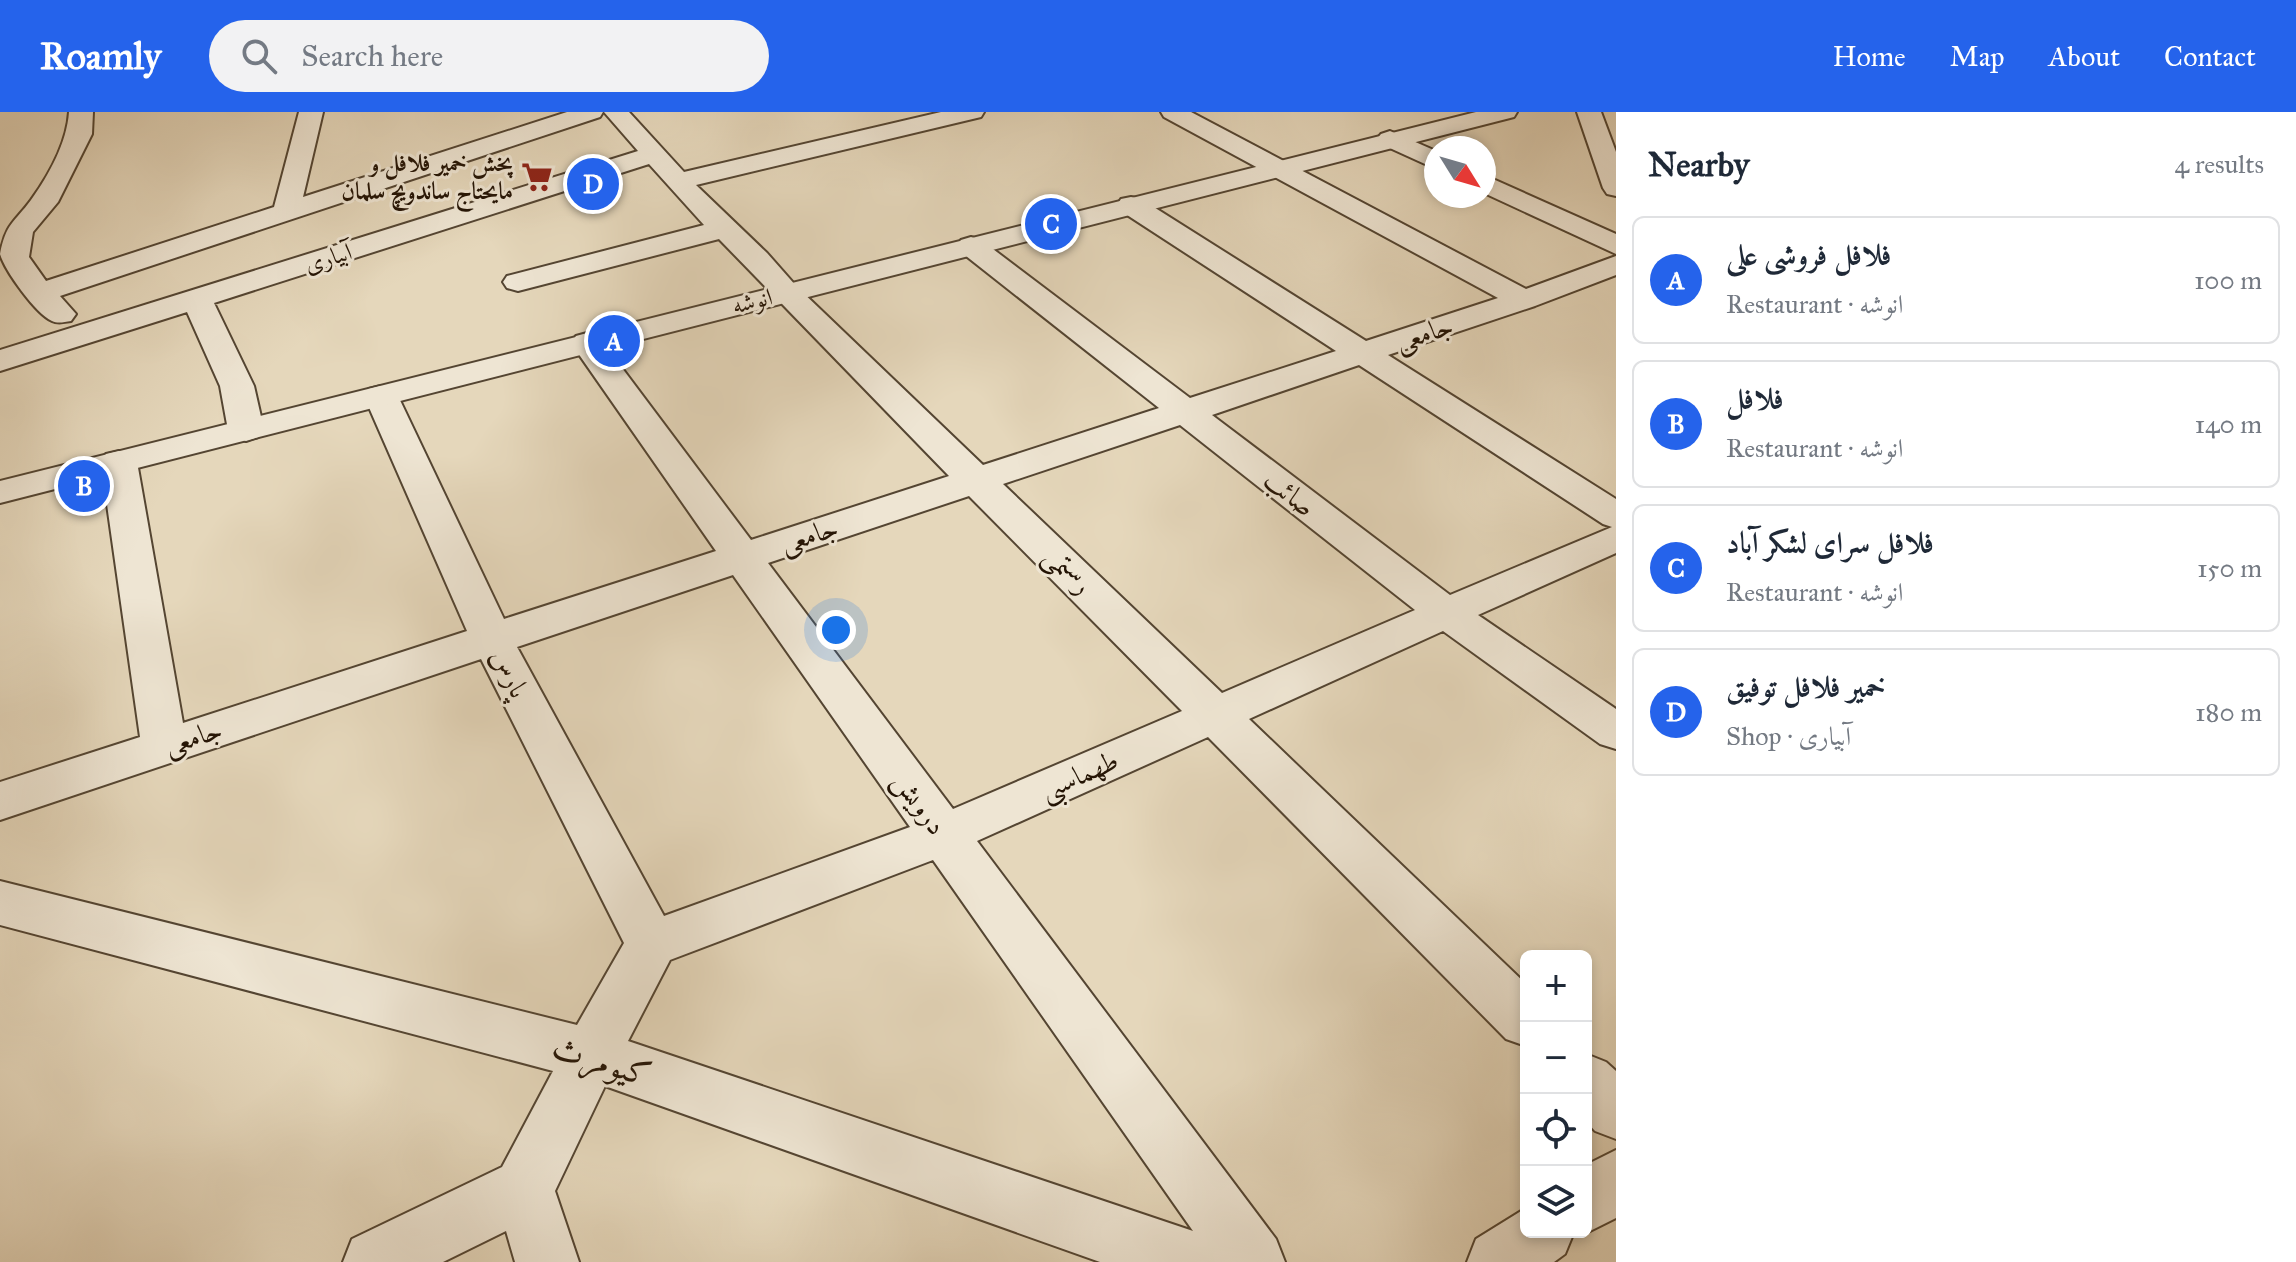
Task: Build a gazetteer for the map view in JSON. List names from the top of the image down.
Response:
{
  "streets": {
    "street": [
      "آبیاری",
      "انوشه",
      "جامعی",
      "صائب",
      "رستمی",
      "پارس",
      "طهماسبی",
      "درویش",
      "کیومرث"
    ]
  },
  "crossings": [
    ["آبیاری", "رستمی"],
    ["انوشه", "صائب"],
    ["انوشه", "رستمی"],
    ["انوشه", "پارس"],
    ["انوشه", "درویش"],
    ["جامعی", "صائب"],
    ["جامعی", "رستمی"],
    ["جامعی", "پارس"],
    ["جامعی", "درویش"],
    ["صائب", "طهماسبی"],
    ["رستمی", "طهماسبی"],
    ["پارس", "طهماسبی"],
    ["طهماسبی", "درویش"]
  ],
  "places": {
    "supermarket": ["پخش خمیر فلافل و مایحتاج ساندویچ سلمان"]
  },
  "north": "bottom right",
  "page": {
    "header": "Roamly",
    "search": "Search here",
    "nav": [
      "Home",
      "Map",
      "About",
      "Contact"
    ],
    "heading": ["Nearby", "4 results"],
    "pins": [
      "D",
      "C",
      "A",
      "B"
    ],
    "list": [
      {
        "mark": "A",
        "name": "فلافل فروشی علی",
        "note": "Restaurant · انوشه",
        "value": "100 m"
      },
      {
        "mark": "B",
        "name": "فلافل",
        "note": "Restaurant · انوشه",
        "value": "140 m"
      },
      {
        "mark": "C",
        "name": "فلافل سرای لشکر آباد",
        "note": "Restaurant · انوشه",
        "value": "150 m"
      },
      {
        "mark": "D",
        "name": "خمیر فلافل توفیق",
        "note": "Shop · آبیاری",
        "value": "180 m"
      }
    ],
    "map_buttons": ["+", "−"]
  }
}
